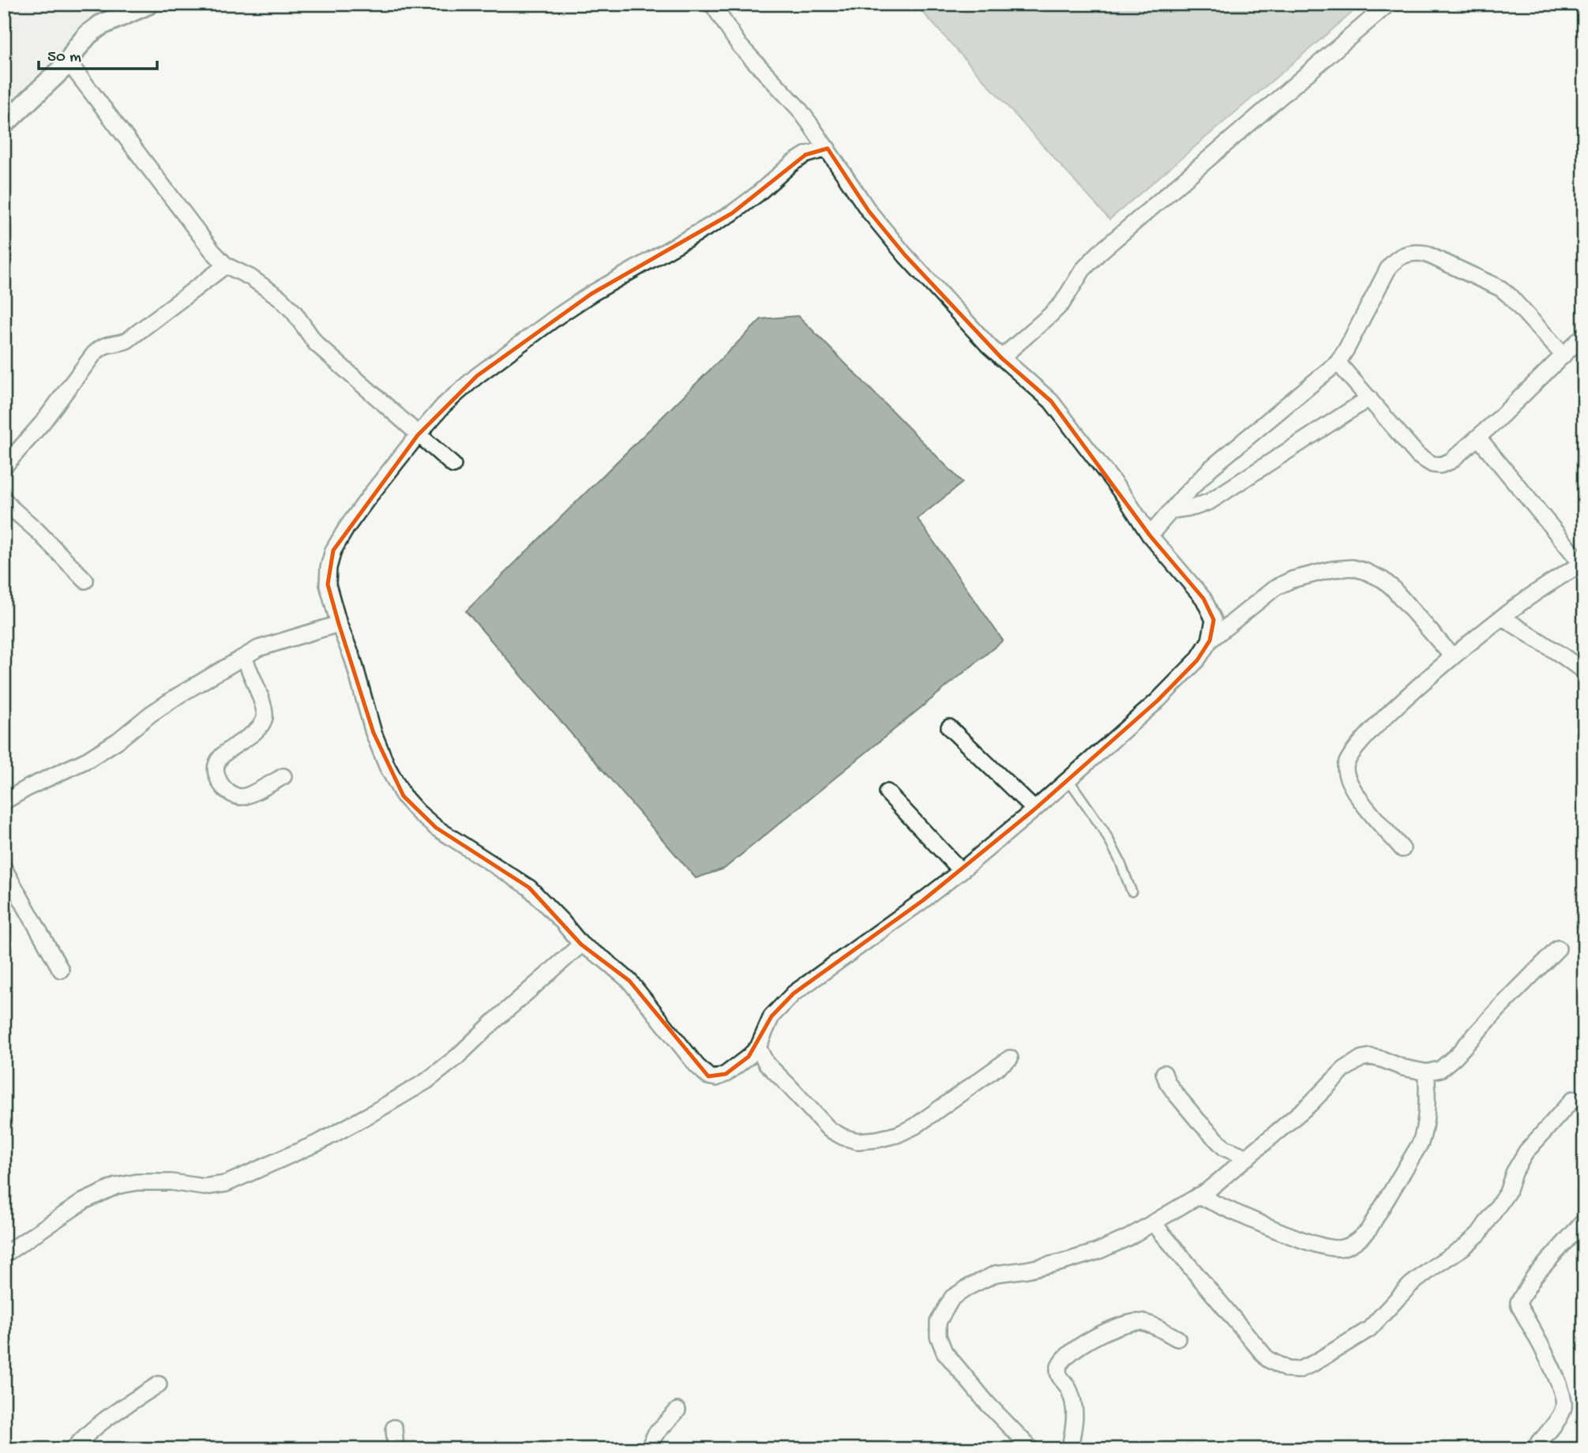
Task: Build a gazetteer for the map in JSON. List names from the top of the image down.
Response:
{
  "scale_bar": "50 m"
}
